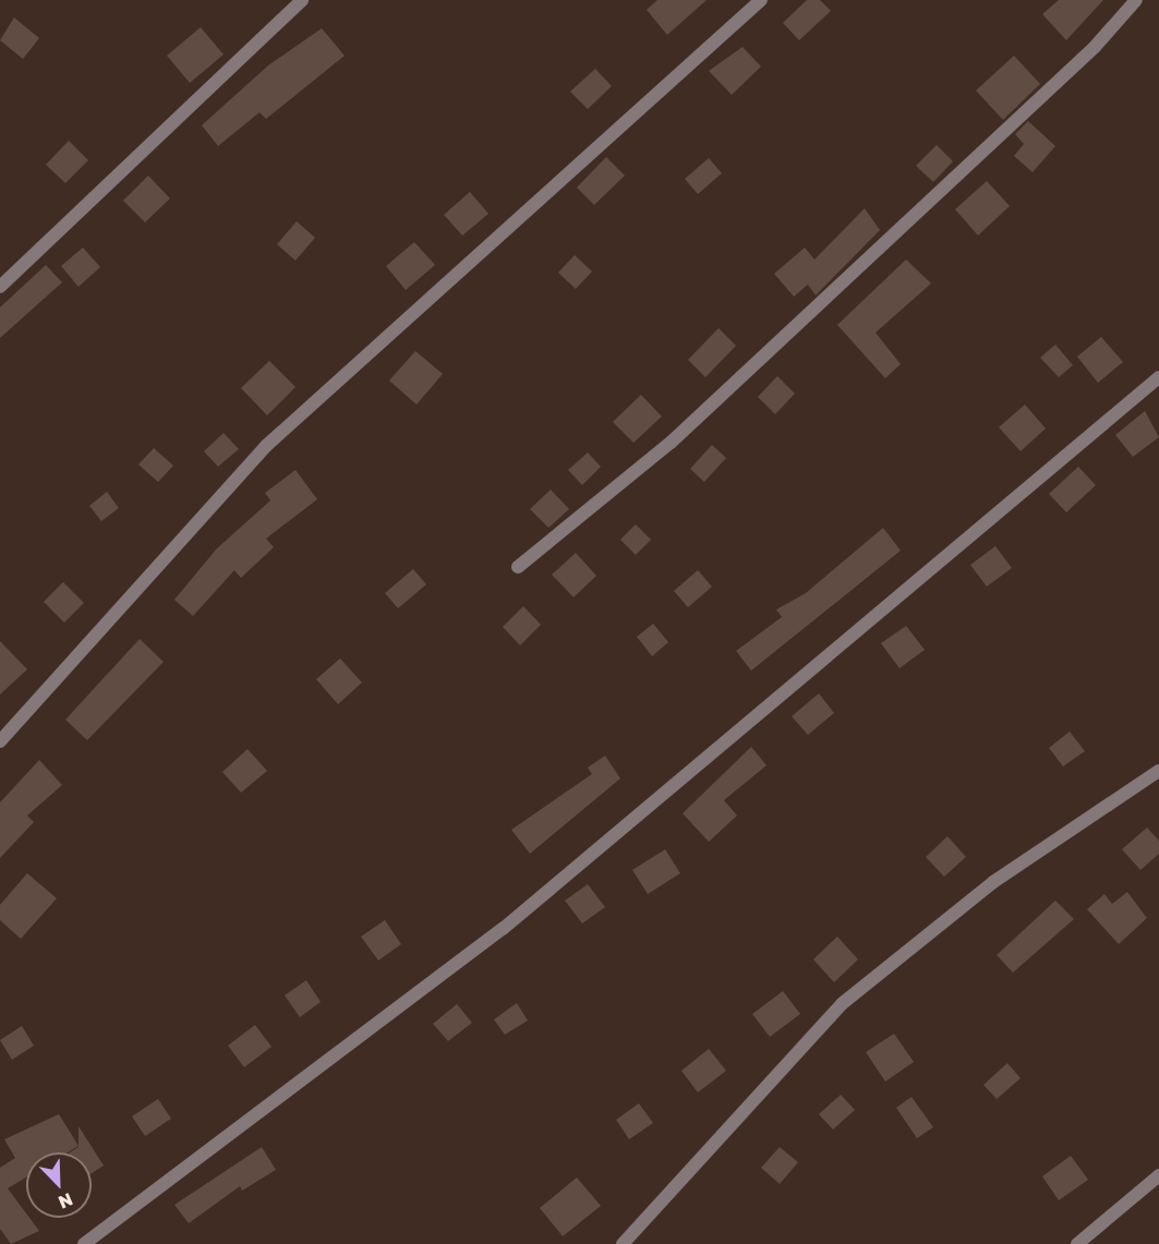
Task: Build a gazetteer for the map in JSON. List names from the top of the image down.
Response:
{
  "north": "bottom right"
}
